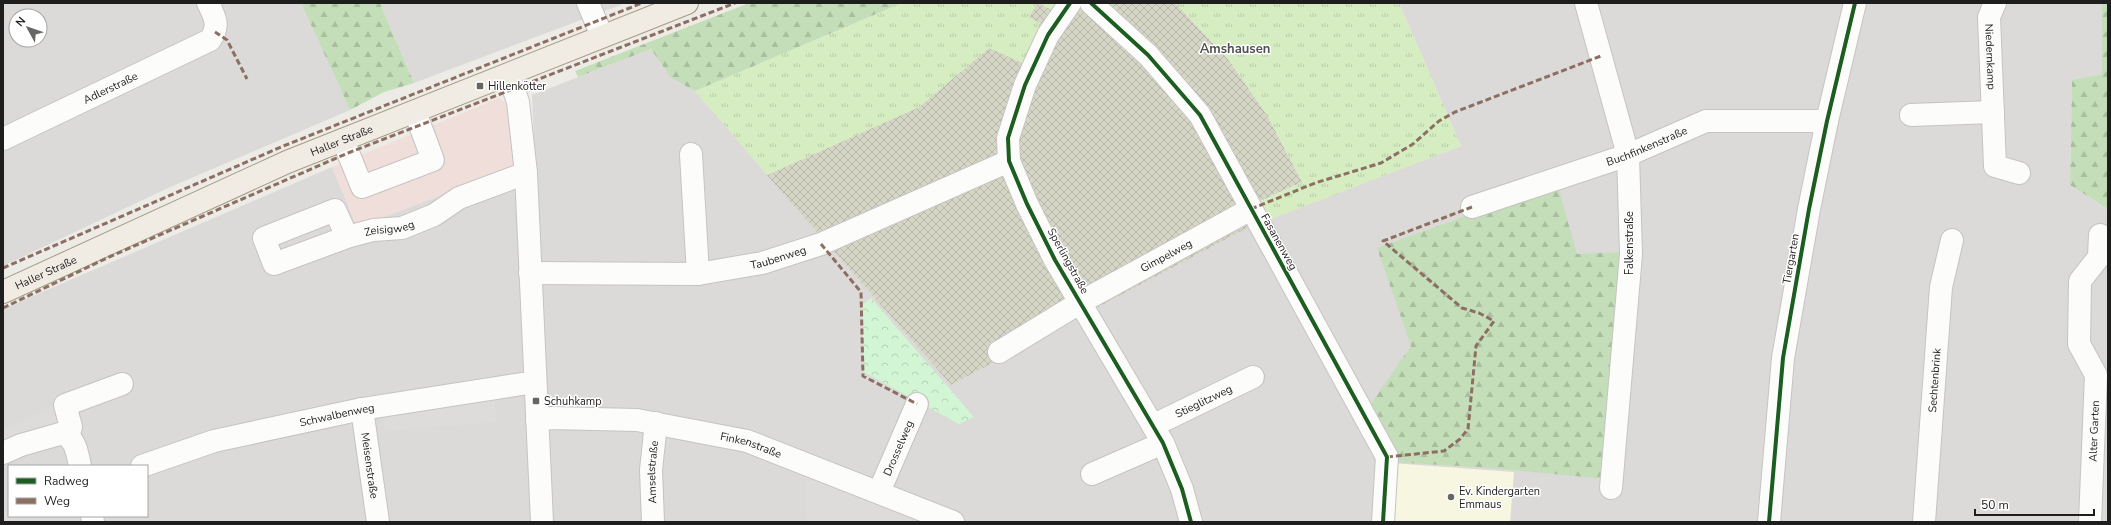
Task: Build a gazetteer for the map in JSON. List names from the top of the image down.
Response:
{
  "streets": {
    "main road": ["Haller Straße"],
    "street": [
      "Niedernkamp",
      "Adlerstraße",
      "Buchfinkenstraße",
      "Zeisigweg",
      "Fasanenweg",
      "Falkenstraße",
      "Gimpelweg",
      "Taubenweg",
      "Tiergarten",
      "Sperlingstraße",
      "Sechtenbrink",
      "Stieglitzweg",
      "Schwalbenweg",
      "Alter Garten",
      "Finkenstraße",
      "Drosselweg",
      "Meisenstraße",
      "Amselstraße"
    ]
  },
  "crossings": [
    ["Buchfinkenstraße", "Falkenstraße"],
    ["Buchfinkenstraße", "Tiergarten"],
    ["Fasanenweg", "Gimpelweg"],
    ["Gimpelweg", "Sperlingstraße"],
    ["Taubenweg", "Sperlingstraße"],
    ["Sperlingstraße", "Stieglitzweg"],
    ["Schwalbenweg", "Meisenstraße"],
    ["Finkenstraße", "Drosselweg"],
    ["Finkenstraße", "Amselstraße"]
  ],
  "districts": ["Amshausen"],
  "places": {
    "transit": ["Hillenkötter", "Schuhkamp"],
    "other": ["Ev. Kindergarten Emmaus"]
  },
  "legend": ["Radweg", "Weg"],
  "scale_bar": "50 m",
  "north": "top left"
}
